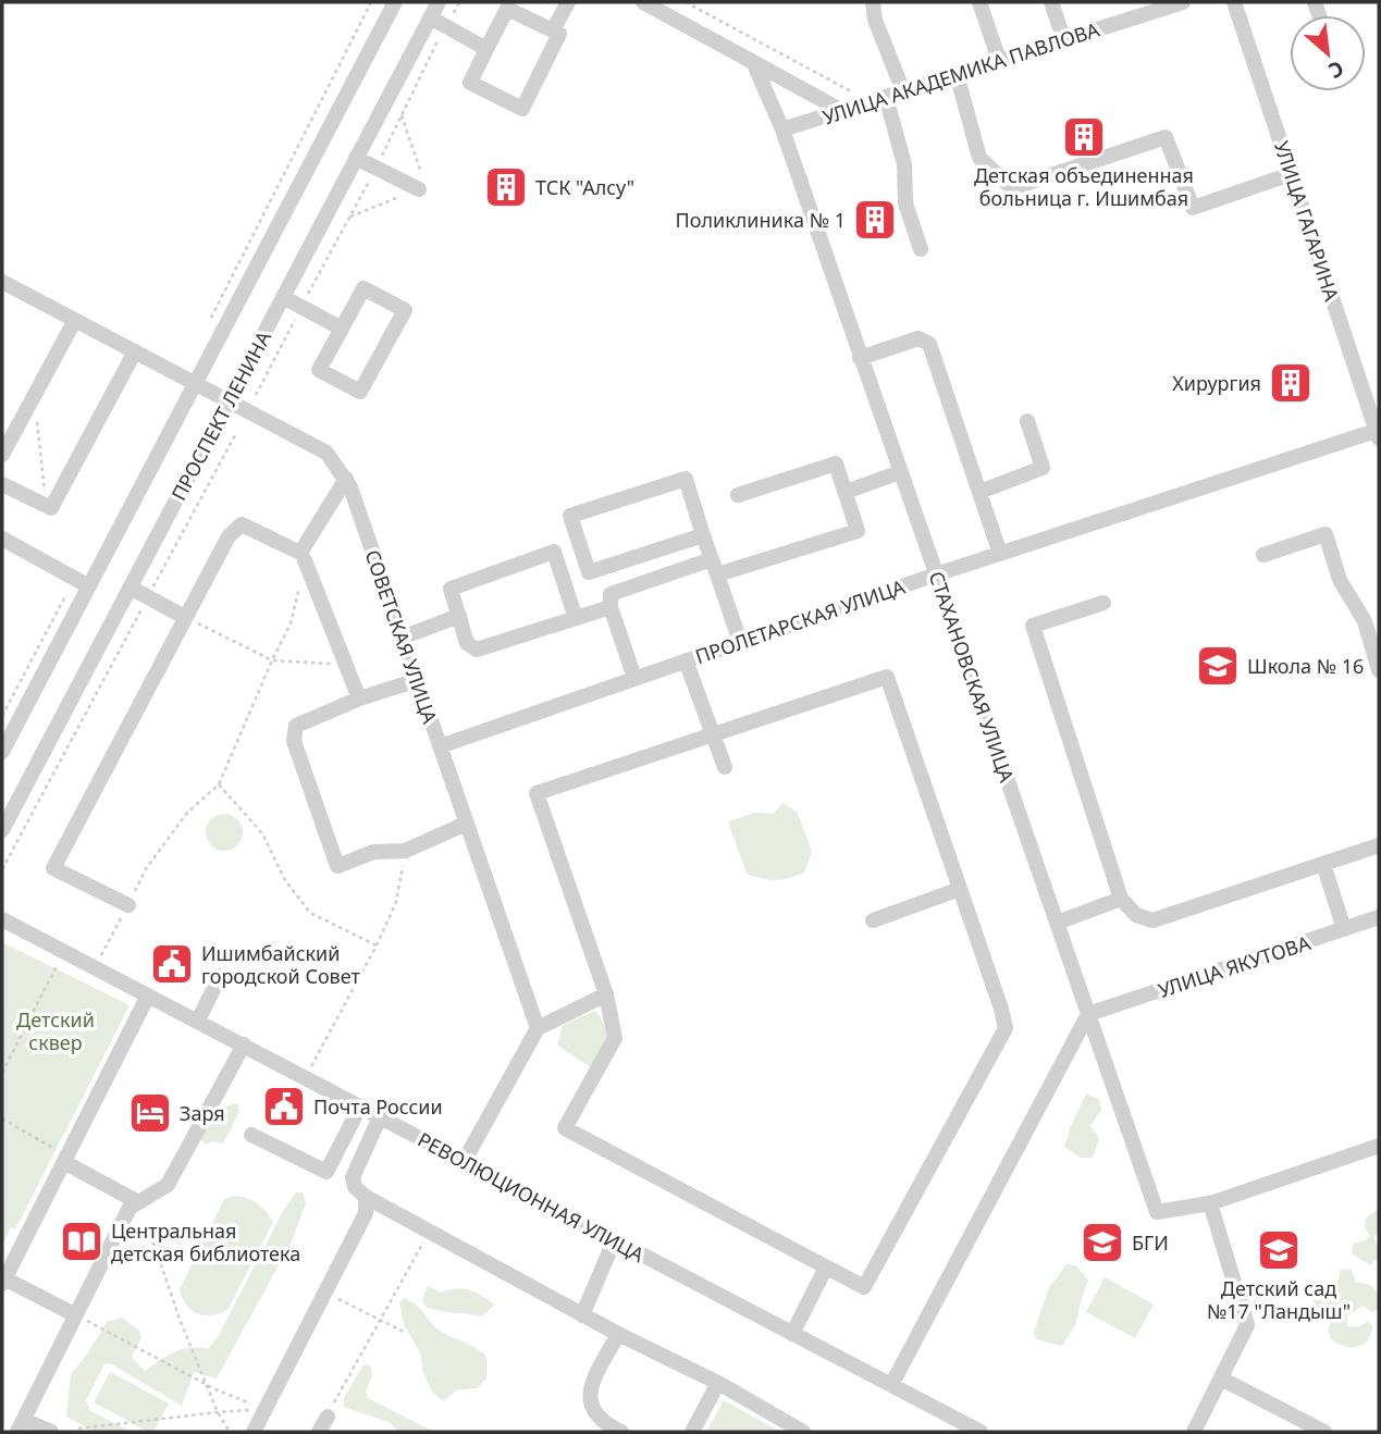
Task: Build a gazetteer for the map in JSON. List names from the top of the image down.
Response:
{
  "streets": {
    "street": [
      "УЛИЦА АКАДЕМИКА ПАВЛОВА",
      "УЛИЦА ГАГАРИНА",
      "ПРОСПЕКТ ЛЕНИНА",
      "ПРОЛЕТАРСКАЯ УЛИЦА",
      "СОВЕТСКАЯ УЛИЦА",
      "СТАХАНОВСКАЯ УЛИЦА",
      "УЛИЦА ЯКУТОВА",
      "РЕВОЛЮЦИОННАЯ УЛИЦА"
    ]
  },
  "crossings": [
    ["УЛИЦА АКАДЕМИКА ПАВЛОВА", "СТАХАНОВСКАЯ УЛИЦА"],
    ["УЛИЦА ГАГАРИНА", "ПРОЛЕТАРСКАЯ УЛИЦА"],
    ["ПРОСПЕКТ ЛЕНИНА", "СОВЕТСКАЯ УЛИЦА"],
    ["ПРОЛЕТАРСКАЯ УЛИЦА", "СОВЕТСКАЯ УЛИЦА"],
    ["ПРОЛЕТАРСКАЯ УЛИЦА", "СТАХАНОВСКАЯ УЛИЦА"],
    ["СТАХАНОВСКАЯ УЛИЦА", "УЛИЦА ЯКУТОВА"]
  ],
  "parks": ["Детский сквер"],
  "places": {
    "building": [
      "Детская объединенная больница г. Ишимбая",
      "ТСК \"Алсу\"",
      "Поликлиника № 1",
      "Хирургия"
    ],
    "school or university": ["Школа № 16", "БГИ", "Детский сад №17 \"Ландыш\""],
    "public building": ["Ишимбайский городской Совет", "Почта России"],
    "hotel": ["Заря"],
    "library": ["Центральная детская библиотека"]
  },
  "north": "bottom right"
}
